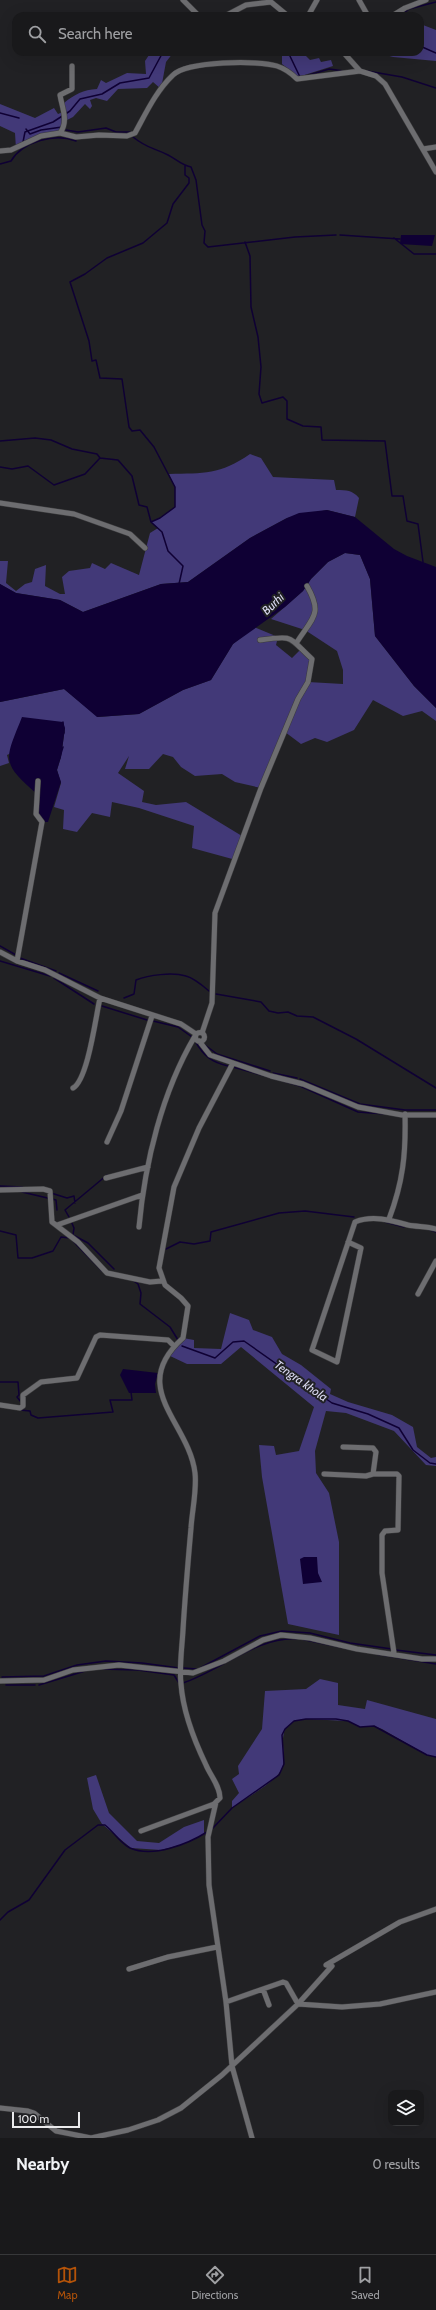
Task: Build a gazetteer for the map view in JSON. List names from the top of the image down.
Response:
{
  "water": ["Burhi", "Tengra khola"],
  "scale_bar": "100 m",
  "page": {
    "search": "Search here",
    "scale": "100 m",
    "heading": ["Nearby", "0 results"],
    "nav": ["Map", "Directions", "Saved"]
  }
}
